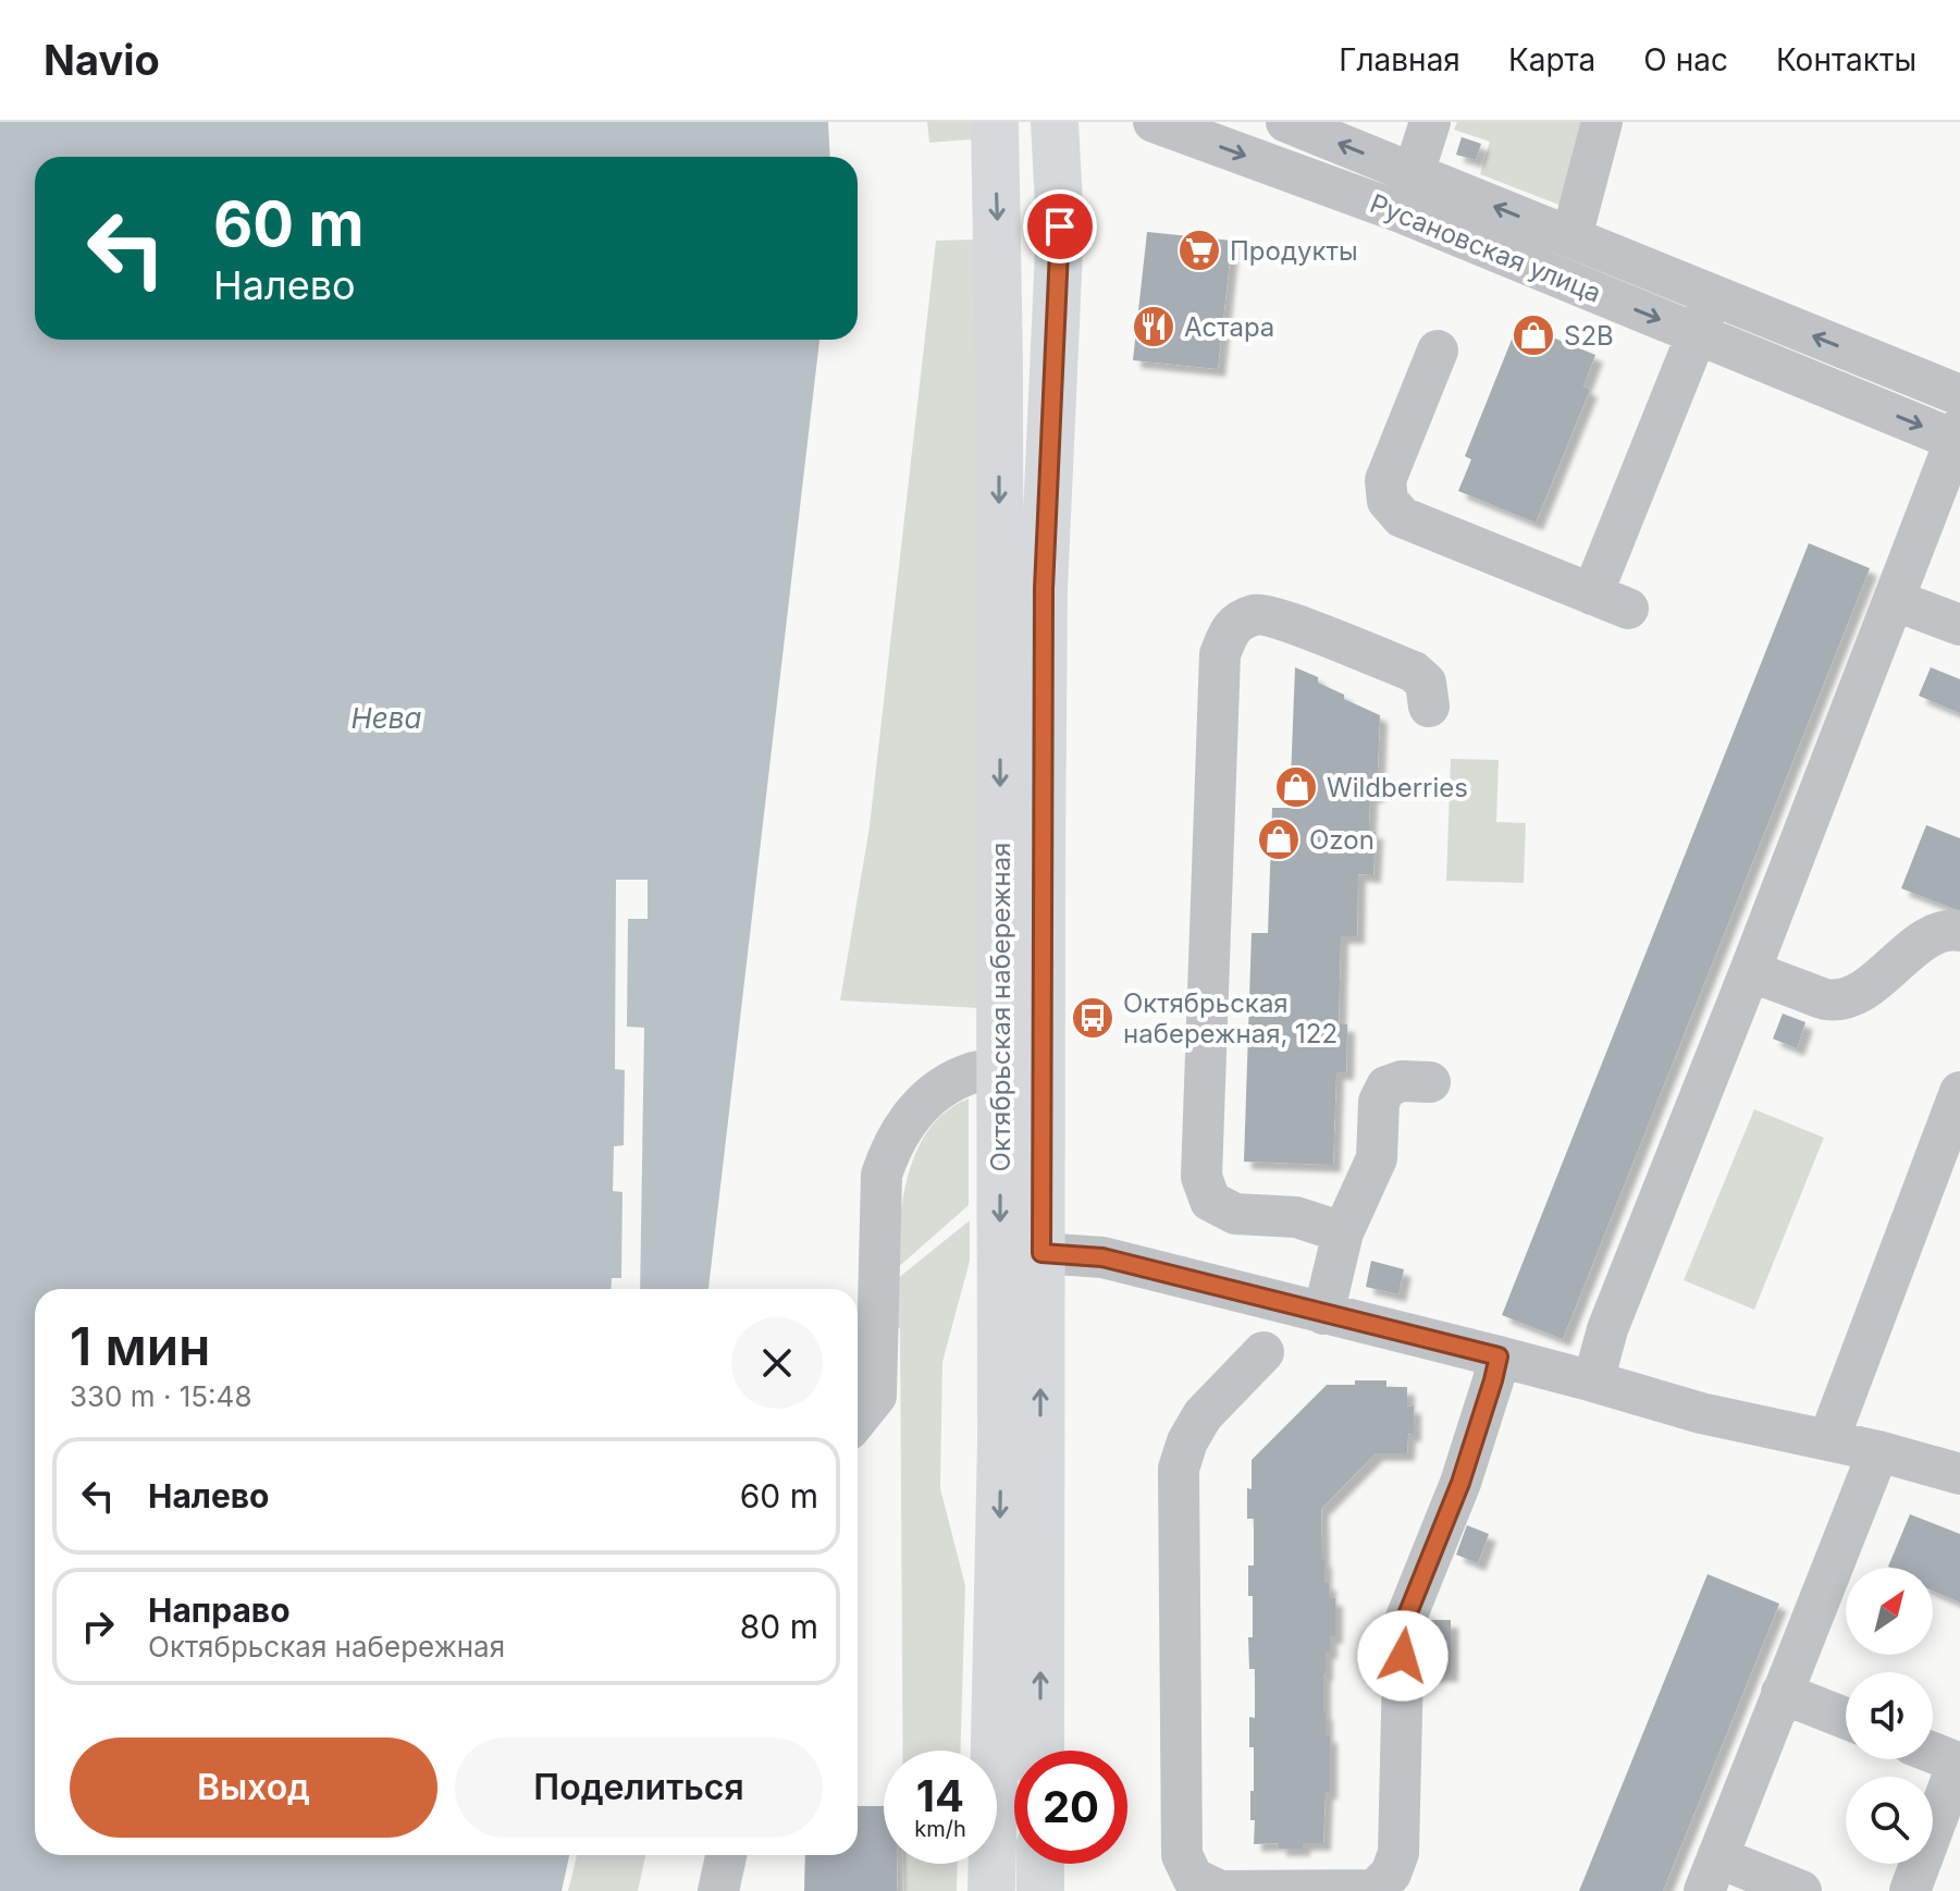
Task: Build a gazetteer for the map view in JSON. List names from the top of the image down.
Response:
{
  "streets": {
    "main road": ["Октябрьская набережная"],
    "street": ["Русановская улица"]
  },
  "water": ["Нева"],
  "places": {
    "supermarket": ["Продукты"],
    "restaurant": ["Астара"],
    "shop": ["S2B", "Wildberries", "Ozon"],
    "bus stop": ["Октябрьская набережная, 122"]
  },
  "north": "top right",
  "page": {
    "header": "Navio",
    "nav": [
      "Главная",
      "Карта",
      "О нас",
      "Контакты"
    ],
    "turn": ["60 m", "Налево"],
    "heading": ["1 мин", "330 m · 15:48"],
    "list": [
      {
        "name": "Налево",
        "value": "60 m"
      },
      {
        "name": "Направо",
        "note": "Октябрьская набережная",
        "value": "80 m"
      }
    ],
    "buttons": ["Выход", "Поделиться"],
    "speed": "14 km/h",
    "limit": "20"
  }
}
